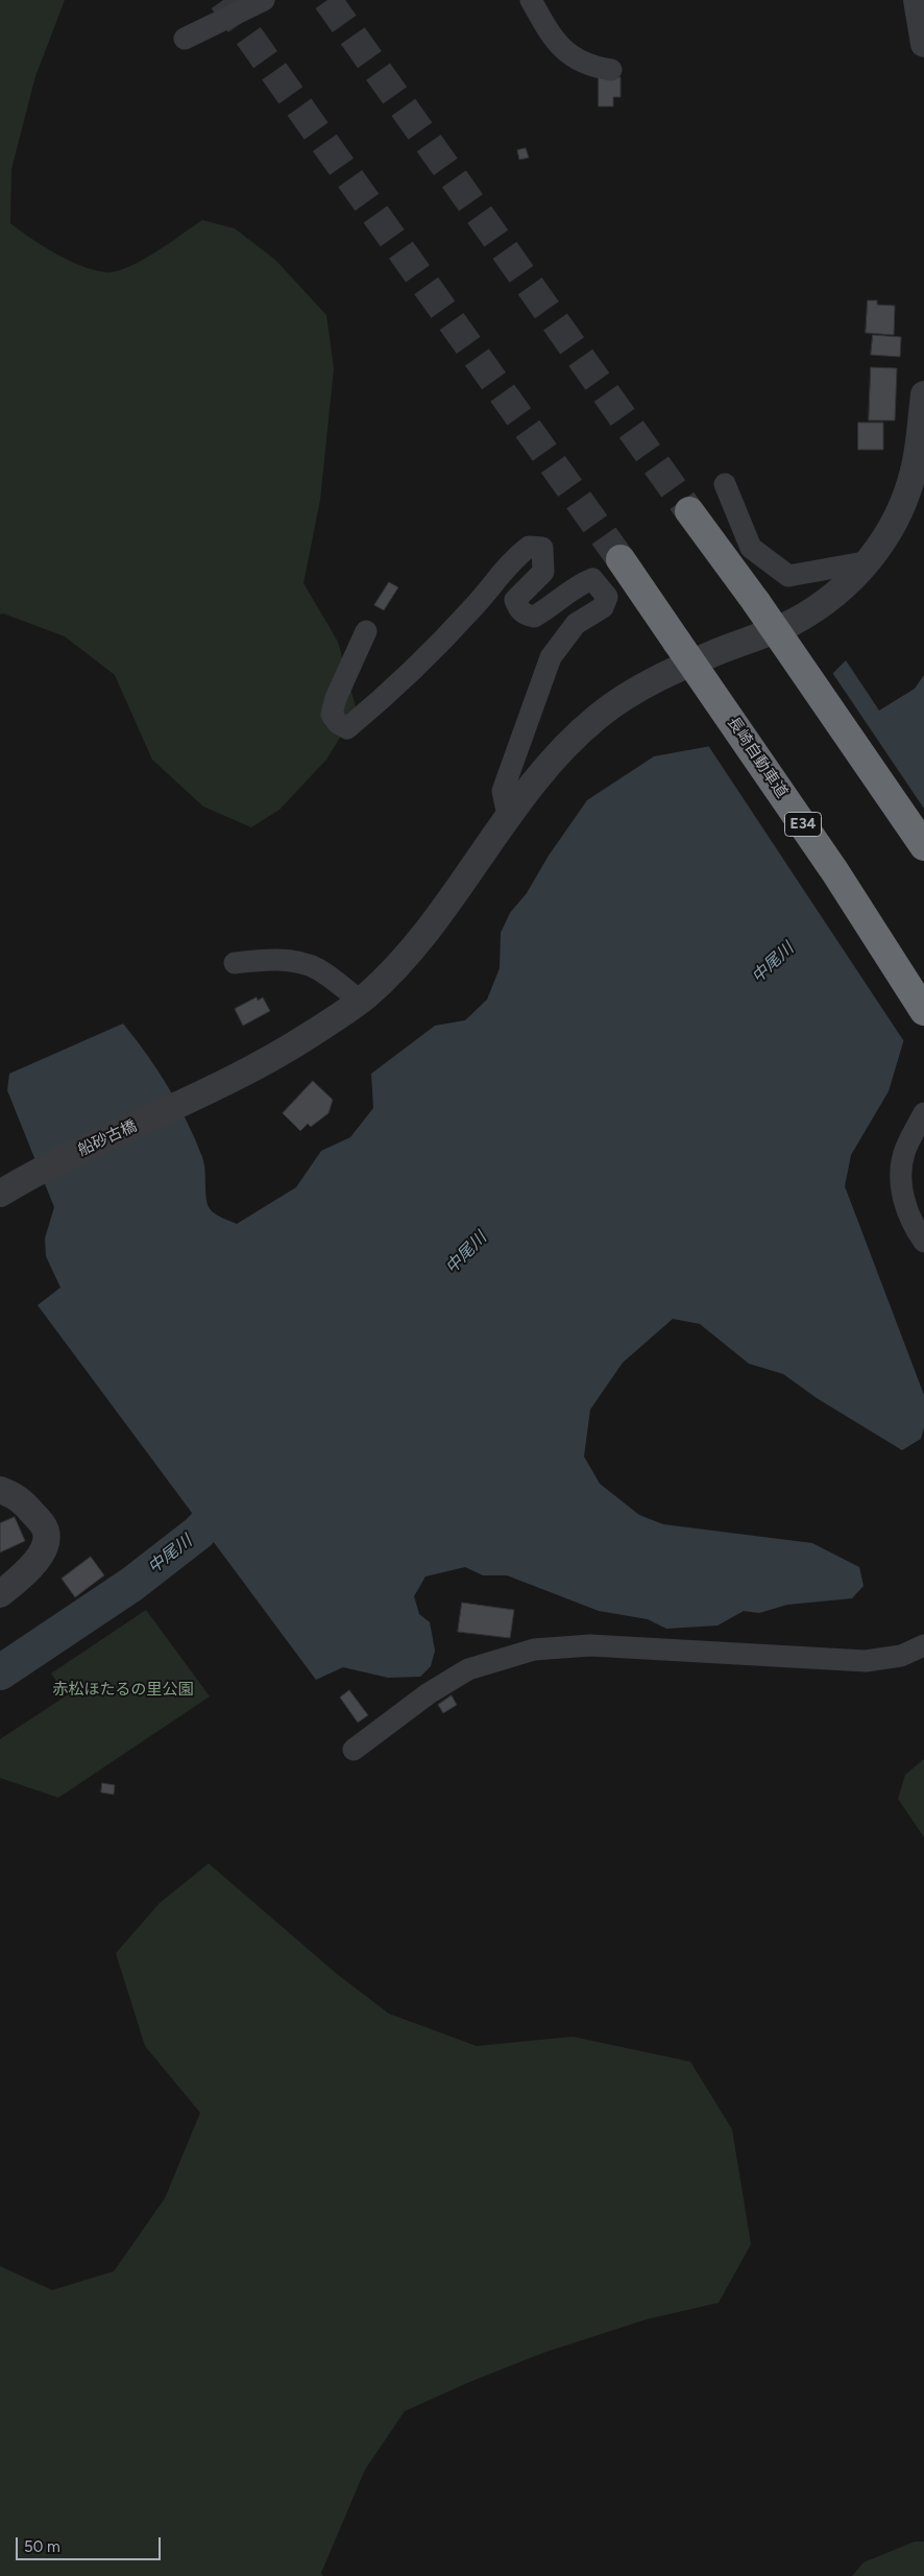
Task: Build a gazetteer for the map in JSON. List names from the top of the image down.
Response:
{
  "streets": {
    "highway": ["長崎自動車道", "E34"],
    "street": ["船砂古橋"]
  },
  "water": ["中尾川"],
  "parks": ["赤松ほたるの里公園"],
  "scale_bar": "50 m"
}
